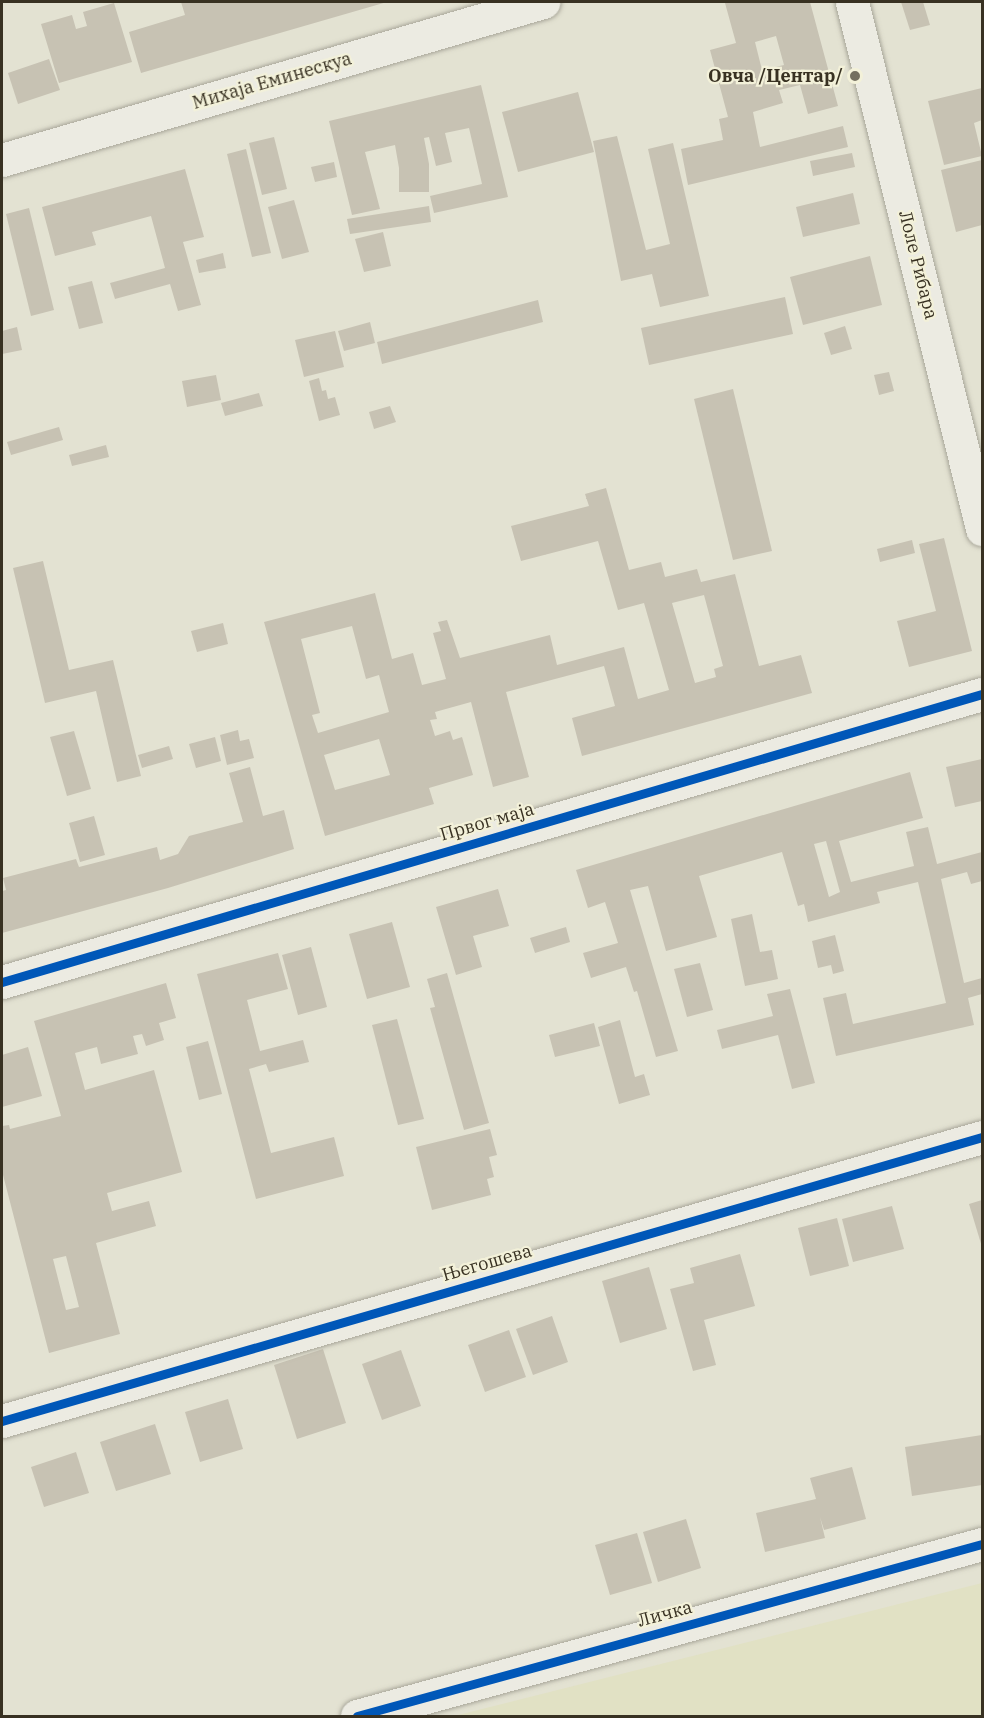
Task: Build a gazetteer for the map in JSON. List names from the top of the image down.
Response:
{
  "streets": {
    "street": [
      "Михаја Еминескуа",
      "Лоле Рибара",
      "Првог маја",
      "Његошева",
      "Личка"
    ]
  },
  "places": ["Овча /Центар/"]
}
